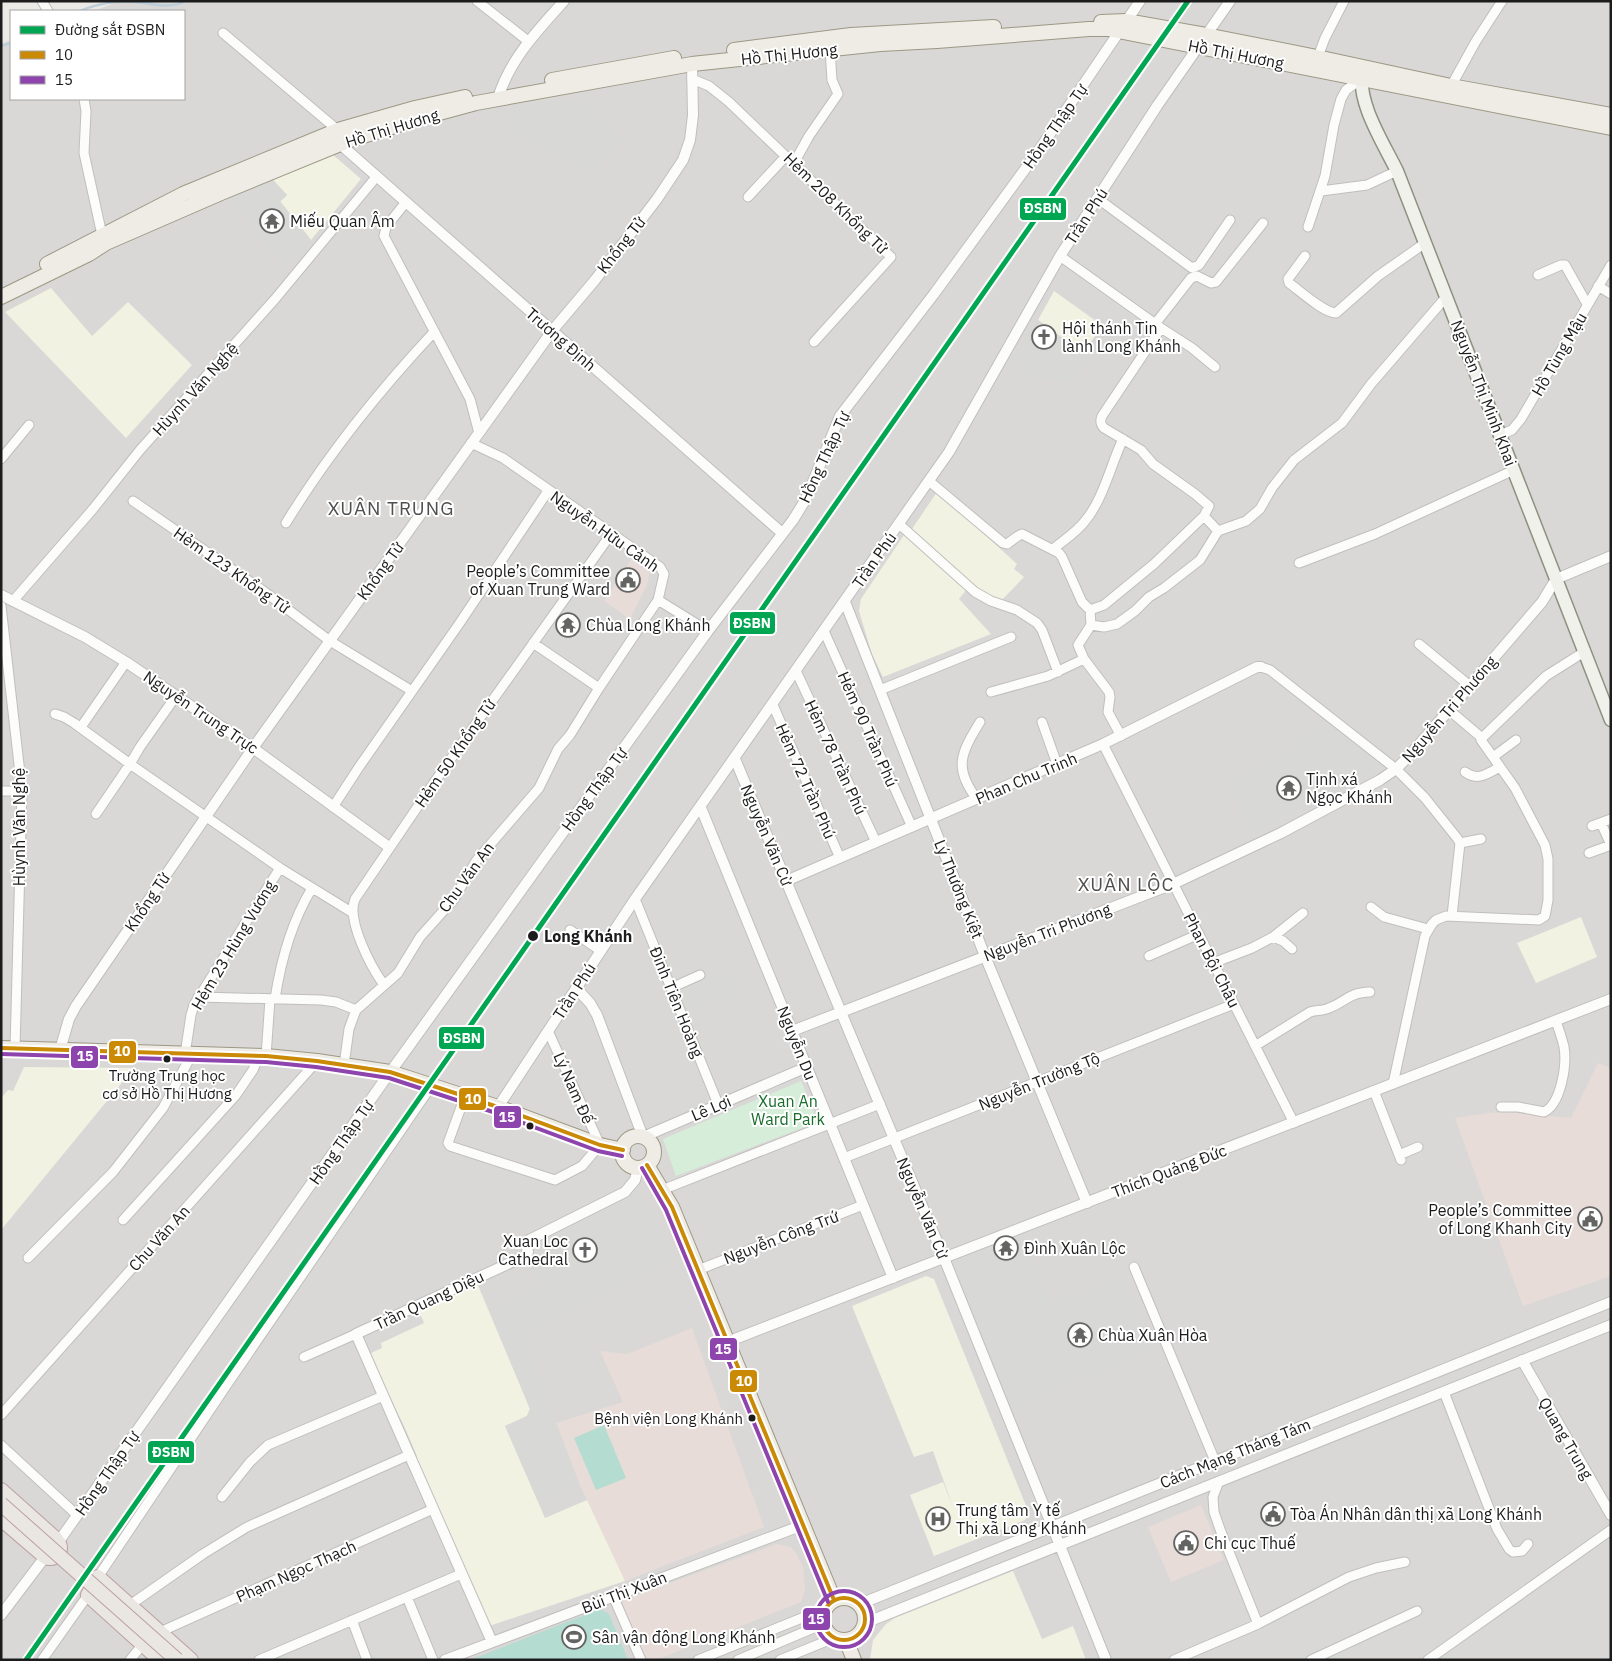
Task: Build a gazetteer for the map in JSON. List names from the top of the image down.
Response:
{
  "streets": {
    "main road": ["Hồ Thị Hương", "Nguyễn Thị Minh Khai"],
    "street": [
      "Hồng Thập Tự",
      "Hẻm 208 Khổng Tử",
      "Trần Phú",
      "Khổng Tử",
      "Trương Định",
      "Hồ Tùng Mậu",
      "Hùynh Văn Nghệ",
      "Nguyễn Hữu Cảnh",
      "Hẻm 123 Khổng Tử",
      "Nguyễn Tri Phương",
      "Nguyễn Trung Trực",
      "Hẻm 90 Trần Phú",
      "Hẻm 50 Khổng Tử",
      "Hẻm 78 Trần Phú",
      "Phan Chu Trinh",
      "Hẻm 72 Trần Phú",
      "Nguyễn Văn Cừ",
      "Chu Văn An",
      "Lý Thường Kiệt",
      "Hẻm 23 Hùng Vương",
      "Phan Bội Châu",
      "Đinh Tiên Hoàng",
      "Nguyễn Du",
      "Nguyễn Trường Tộ",
      "Lý Nam Đế",
      "Lê Lợi",
      "Thích Quảng Đức",
      "Nguyễn Công Trứ",
      "Trần Quang Diệu",
      "Quang Trung",
      "Cách Mạng Tháng Tám",
      "Phạm Ngọc Thạch",
      "Bùi Thị Xuân"
    ]
  },
  "crossings": [
    ["Hồ Thị Hương", "Hồng Thập Tự"],
    ["Hồ Thị Hương", "Trần Phú"],
    ["Hồ Thị Hương", "Khổng Tử"],
    ["Hồ Thị Hương", "Trương Định"],
    ["Hồ Thị Hương", "Nguyễn Thị Minh Khai"],
    ["Hồng Thập Tự", "Trương Định"],
    ["Hẻm 208 Khổng Tử", "Khổng Tử"],
    ["Trần Phú", "Hẻm 90 Trần Phú"],
    ["Trần Phú", "Hẻm 78 Trần Phú"],
    ["Trần Phú", "Hẻm 72 Trần Phú"],
    ["Trần Phú", "Nguyễn Văn Cừ"],
    ["Trần Phú", "Lý Thường Kiệt"],
    ["Trần Phú", "Đinh Tiên Hoàng"],
    ["Trần Phú", "Nguyễn Du"],
    ["Trần Phú", "Lý Nam Đế"],
    ["Khổng Tử", "Trương Định"],
    ["Khổng Tử", "Nguyễn Hữu Cảnh"],
    ["Khổng Tử", "Hẻm 123 Khổng Tử"],
    ["Khổng Tử", "Nguyễn Trung Trực"],
    ["Trương Định", "Hùynh Văn Nghệ"],
    ["Hồ Tùng Mậu", "Nguyễn Thị Minh Khai"],
    ["Hùynh Văn Nghệ", "Nguyễn Trung Trực"],
    ["Nguyễn Thị Minh Khai", "Nguyễn Tri Phương"],
    ["Nguyễn Hữu Cảnh", "Hẻm 50 Khổng Tử"],
    ["Nguyễn Hữu Cảnh", "Chu Văn An"],
    ["Nguyễn Tri Phương", "Nguyễn Văn Cừ"],
    ["Nguyễn Tri Phương", "Lý Thường Kiệt"],
    ["Nguyễn Tri Phương", "Phan Bội Châu"],
    ["Nguyễn Tri Phương", "Nguyễn Du"],
    ["Nguyễn Trung Trực", "Hẻm 50 Khổng Tử"],
    ["Hẻm 90 Trần Phú", "Phan Chu Trinh"],
    ["Hẻm 78 Trần Phú", "Phan Chu Trinh"],
    ["Phan Chu Trinh", "Hẻm 72 Trần Phú"],
    ["Phan Chu Trinh", "Nguyễn Văn Cừ"],
    ["Phan Chu Trinh", "Lý Thường Kiệt"],
    ["Phan Chu Trinh", "Phan Bội Châu"],
    ["Nguyễn Văn Cừ", "Nguyễn Trường Tộ"],
    ["Nguyễn Văn Cừ", "Thích Quảng Đức"],
    ["Nguyễn Văn Cừ", "Cách Mạng Tháng Tám"],
    ["Lý Thường Kiệt", "Nguyễn Trường Tộ"],
    ["Lý Thường Kiệt", "Thích Quảng Đức"],
    ["Phan Bội Châu", "Nguyễn Trường Tộ"],
    ["Phan Bội Châu", "Thích Quảng Đức"],
    ["Đinh Tiên Hoàng", "Lê Lợi"],
    ["Nguyễn Du", "Nguyễn Trường Tộ"],
    ["Nguyễn Du", "Lê Lợi"],
    ["Nguyễn Du", "Thích Quảng Đức"],
    ["Nguyễn Du", "Nguyễn Công Trứ"],
    ["Lê Lợi", "Trần Quang Diệu"],
    ["Trần Quang Diệu", "Phạm Ngọc Thạch"],
    ["Trần Quang Diệu", "Bùi Thị Xuân"],
    ["Quang Trung", "Cách Mạng Tháng Tám"]
  ],
  "districts": ["XUÂN TRUNG", "XUÂN LỘC"],
  "parks": ["Xuan An Ward Park"],
  "places": {
    "temple": [
      "Miếu Quan Âm",
      "Chùa Long Khánh",
      "Tịnh xá Ngọc Khánh",
      "Đình Xuân Lộc",
      "Chùa Xuân Hòa"
    ],
    "church": ["Hội thánh Tin lành Long Khánh", "Xuan Loc Cathedral"],
    "public building": [
      "People’s Committee of Xuan Trung Ward",
      "People’s Committee of Long Khanh City",
      "Tòa Án Nhân dân thị xã Long Khánh",
      "Chi cục Thuế"
    ],
    "other": ["Long Khánh", "Trường Trung học cơ sở Hồ Thị Hương", "Bệnh viện Long Khánh"],
    "hospital": ["Trung tâm Y tế Thị xã Long Khánh"],
    "sports": ["Sân vận động Long Khánh"]
  },
  "lines": ["rail line ĐSBN", "transit line 10", "transit line 15"],
  "legend": ["Đường sắt ĐSBN", "10", "15"]
}
